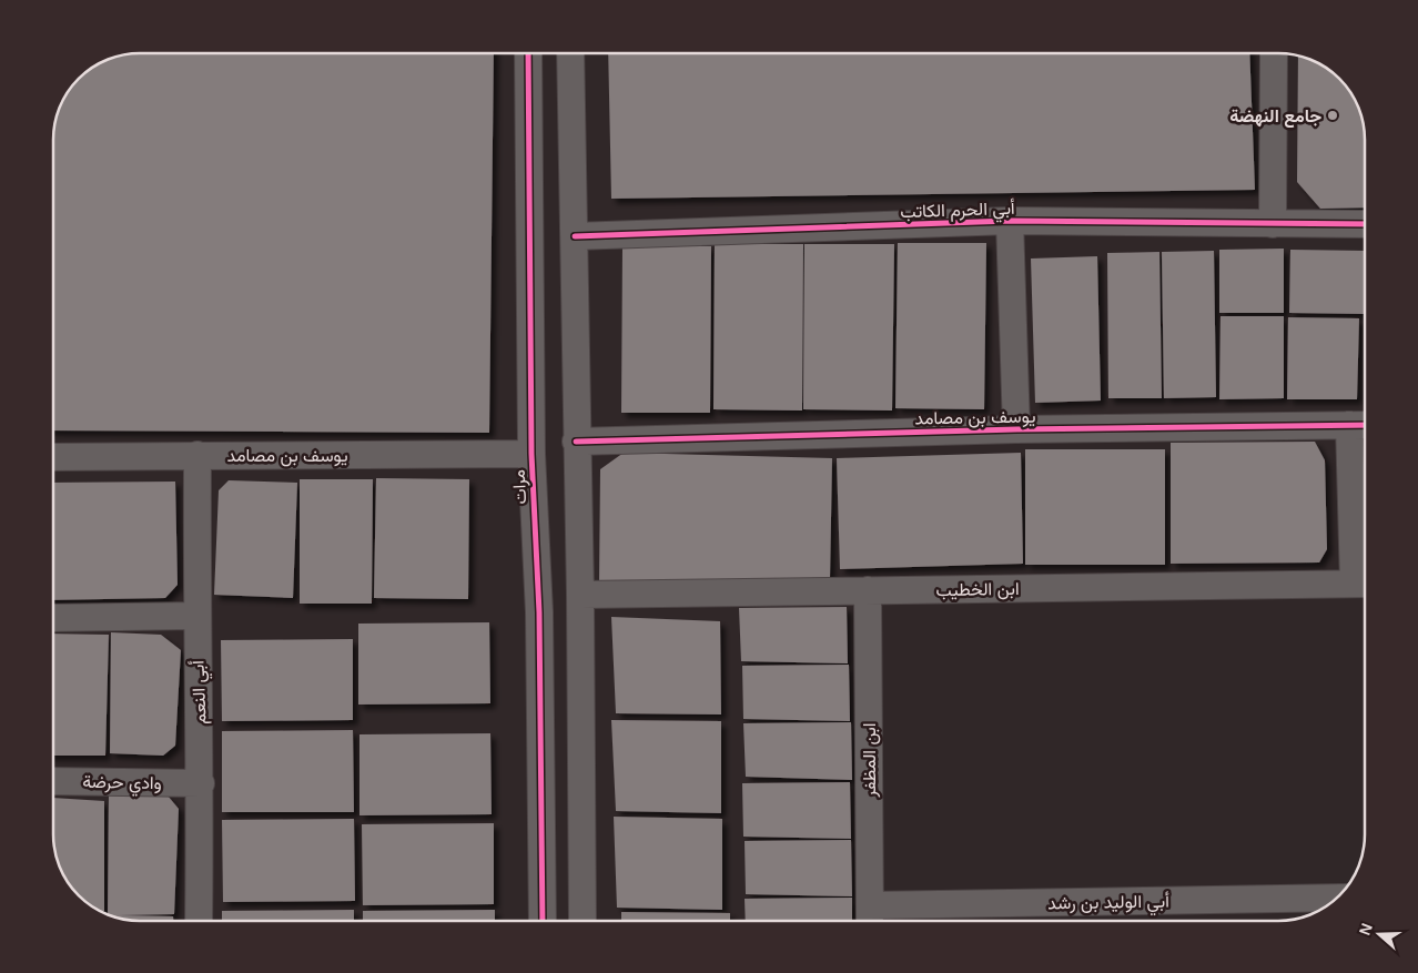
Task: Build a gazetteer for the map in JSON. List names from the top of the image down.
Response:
{
  "streets": {
    "street": [
      "أبي الحرم الكاتب",
      "يوسف بن مصامد",
      "مرات",
      "ابن الخطيب",
      "أبي النعم",
      "ابن المظفر",
      "وادي حرضة",
      "أبي الوليد بن رشد"
    ]
  },
  "crossings": [
    ["يوسف بن مصامد", "مرات"],
    ["يوسف بن مصامد", "أبي النعم"],
    ["ابن الخطيب", "ابن المظفر"],
    ["أبي النعم", "وادي حرضة"],
    ["ابن المظفر", "أبي الوليد بن رشد"]
  ],
  "places": ["جامع النهضة"],
  "north": "left"
}
